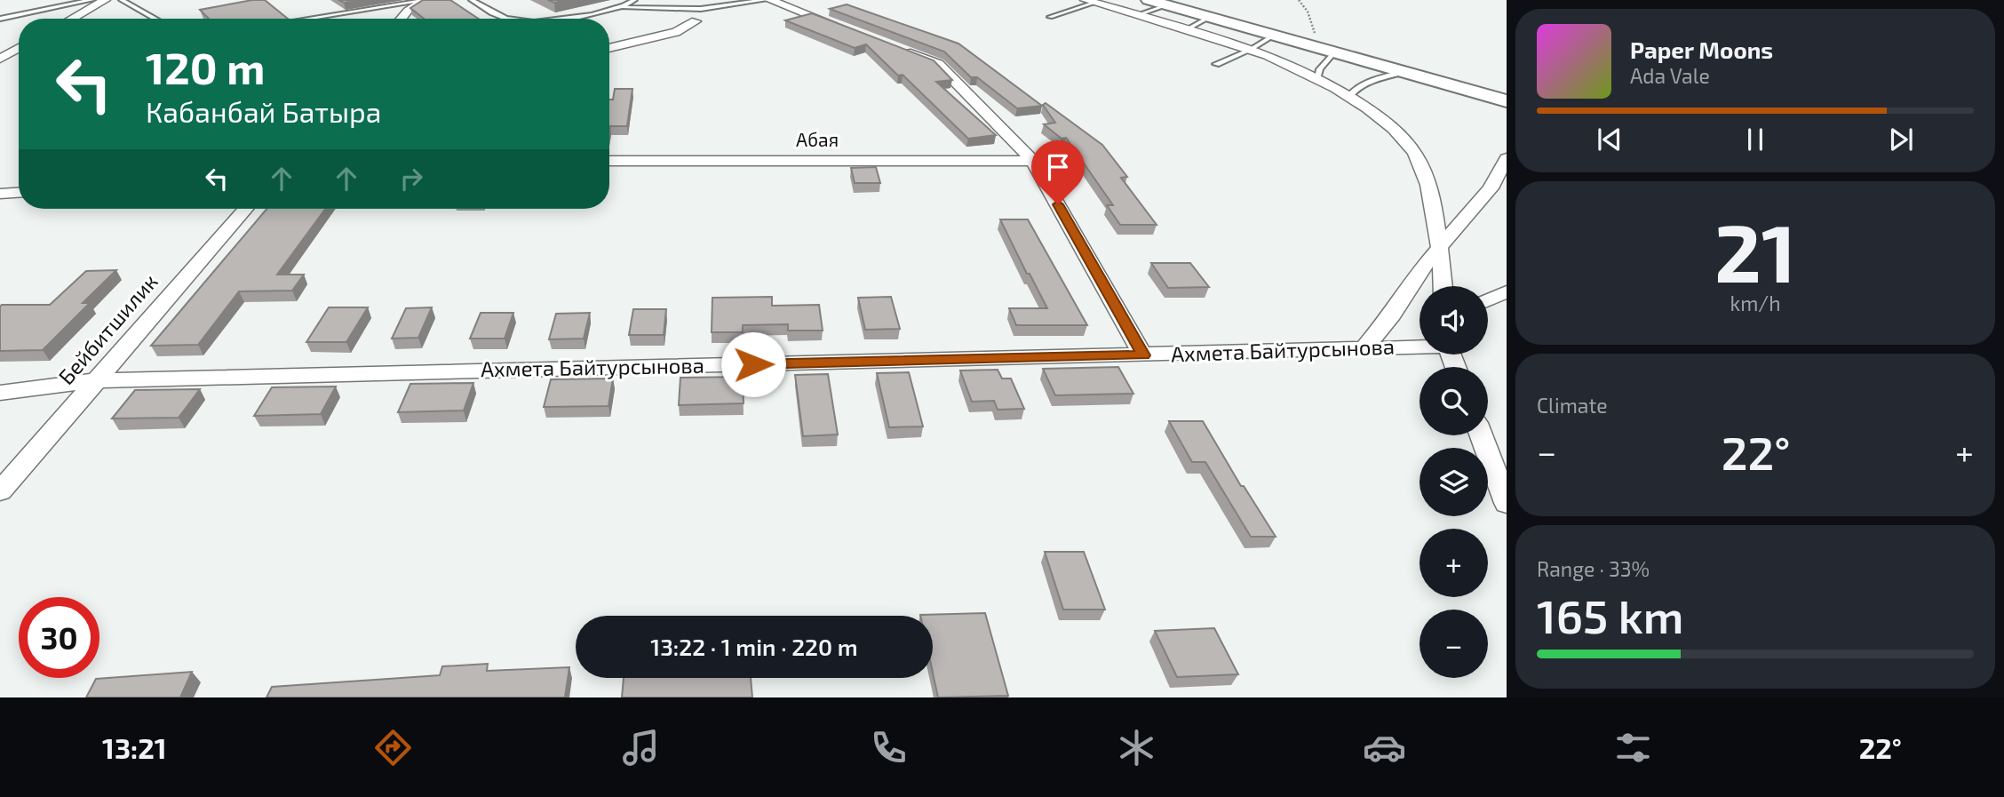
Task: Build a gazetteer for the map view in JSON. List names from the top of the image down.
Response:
{
  "streets": {
    "street": ["Абая", "Бейбитшилик", "Ахмета Байтурсынова"]
  },
  "crossings": [
    ["Бейбитшилик", "Ахмета Байтурсынова"]
  ],
  "page": {
    "turn": ["120 m", "Кабанбай Батыра"],
    "song": ["Paper Moons", "Ada Vale"],
    "tile": [
      ["21", "km/h"],
      "Climate",
      ["Range · 33%", "165 km"]
    ],
    "map_buttons": ["+", "−"],
    "heat": ["−", "22°", "+"],
    "limit": "30",
    "trip": "13:22 · 1 min · 220 m",
    "tabs": ["13:21", "22°"]
  }
}
